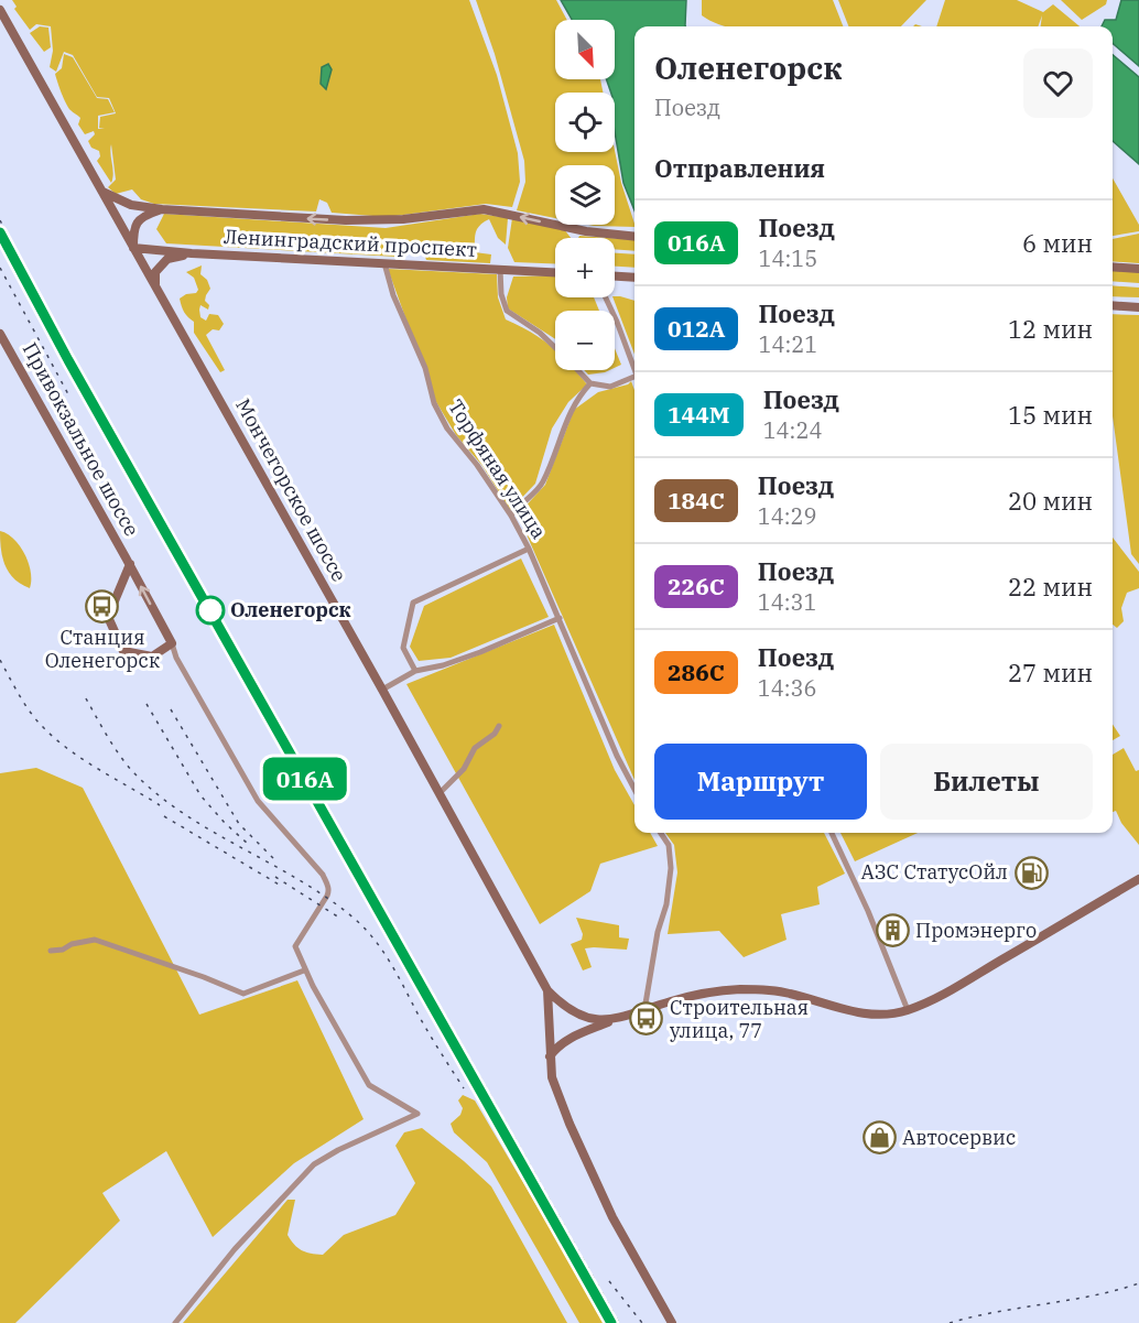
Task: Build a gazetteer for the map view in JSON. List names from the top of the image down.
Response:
{
  "streets": {
    "street": [
      "Ленинградский проспект",
      "Привокзальное шоссе",
      "Торфяная улица",
      "Мончегорское шоссе"
    ]
  },
  "crossings": [
    ["Ленинградский проспект", "Торфяная улица"],
    ["Ленинградский проспект", "Мончегорское шоссе"]
  ],
  "places": {
    "bus stop": ["Станция Оленегорск", "Строительная улица, 77"],
    "other": ["Оленегорск"],
    "fuel station": ["АЗС СтатусОйл"],
    "building": ["Промэнерго"],
    "shop": ["Автосервис"]
  },
  "north": "bottom right",
  "page": {
    "on_map": "016А",
    "map_buttons": ["+", "−"],
    "heading": [
      ["Оленегорск", "Поезд"],
      "Отправления"
    ],
    "list": [
      {
        "mark": "016А",
        "name": "Поезд",
        "note": "14:15",
        "value": "6 мин"
      },
      {
        "mark": "012А",
        "name": "Поезд",
        "note": "14:21",
        "value": "12 мин"
      },
      {
        "mark": "144М",
        "name": "Поезд",
        "note": "14:24",
        "value": "15 мин"
      },
      {
        "mark": "184С",
        "name": "Поезд",
        "note": "14:29",
        "value": "20 мин"
      },
      {
        "mark": "226С",
        "name": "Поезд",
        "note": "14:31",
        "value": "22 мин"
      },
      {
        "mark": "286С",
        "name": "Поезд",
        "note": "14:36",
        "value": "27 мин"
      }
    ],
    "buttons": ["Маршрут", "Билеты"]
  }
}
